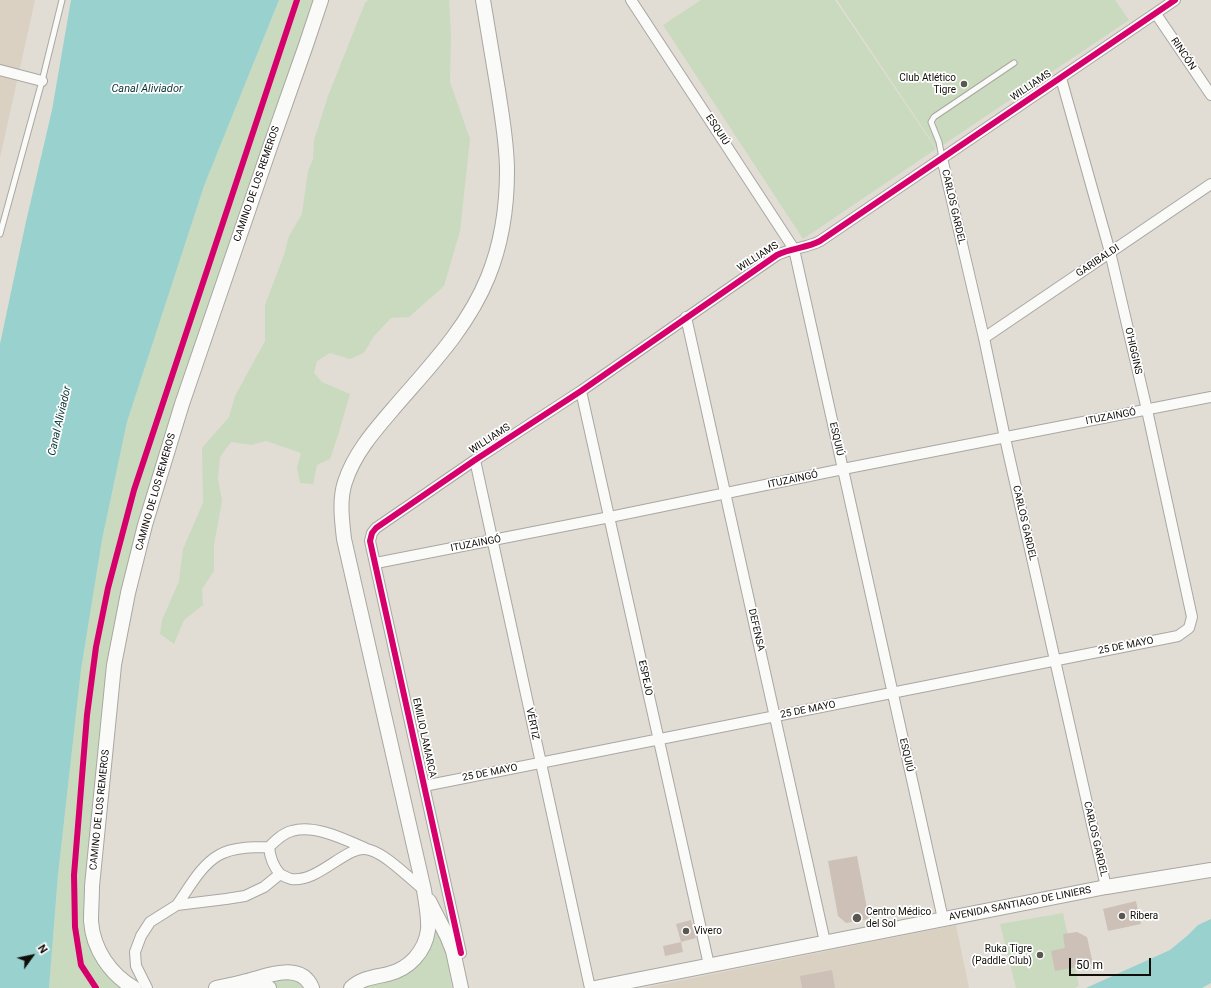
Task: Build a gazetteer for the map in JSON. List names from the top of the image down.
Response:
{
  "streets": {
    "main road": ["CAMINO DE LOS REMEROS", "AVENIDA SANTIAGO DE LINIERS"],
    "street": [
      "RINCÓN",
      "WILLIAMS",
      "ESQUIÚ",
      "CARLOS GARDEL",
      "GARIBALDI",
      "O'HIGGINS",
      "ITUZAINGÓ",
      "DEFENSA",
      "25 DE MAYO",
      "ESPEJO",
      "VÉRTIZ",
      "EMILIO LAMARCA"
    ]
  },
  "crossings": [
    ["RINCÓN", "WILLIAMS"],
    ["WILLIAMS", "ESQUIÚ"],
    ["WILLIAMS", "CARLOS GARDEL"],
    ["WILLIAMS", "O'HIGGINS"],
    ["WILLIAMS", "DEFENSA"],
    ["WILLIAMS", "ESPEJO"],
    ["WILLIAMS", "VÉRTIZ"],
    ["WILLIAMS", "EMILIO LAMARCA"],
    ["ESQUIÚ", "ITUZAINGÓ"],
    ["ESQUIÚ", "25 DE MAYO"],
    ["ESQUIÚ", "AVENIDA SANTIAGO DE LINIERS"],
    ["CARLOS GARDEL", "GARIBALDI"],
    ["CARLOS GARDEL", "ITUZAINGÓ"],
    ["CARLOS GARDEL", "25 DE MAYO"],
    ["CARLOS GARDEL", "AVENIDA SANTIAGO DE LINIERS"],
    ["GARIBALDI", "O'HIGGINS"],
    ["O'HIGGINS", "ITUZAINGÓ"],
    ["O'HIGGINS", "25 DE MAYO"],
    ["ITUZAINGÓ", "DEFENSA"],
    ["ITUZAINGÓ", "ESPEJO"],
    ["ITUZAINGÓ", "VÉRTIZ"],
    ["ITUZAINGÓ", "EMILIO LAMARCA"],
    ["DEFENSA", "25 DE MAYO"],
    ["DEFENSA", "AVENIDA SANTIAGO DE LINIERS"],
    ["25 DE MAYO", "ESPEJO"],
    ["25 DE MAYO", "VÉRTIZ"],
    ["25 DE MAYO", "EMILIO LAMARCA"],
    ["ESPEJO", "AVENIDA SANTIAGO DE LINIERS"]
  ],
  "water": ["Canal Aliviador"],
  "places": [
    "Club Atlético Tigre",
    "Ribera",
    "Centro Médico del Sol",
    "Vivero",
    "Ruka Tigre (Paddle Club)"
  ],
  "scale_bar": "50 m",
  "north": "top right"
}
